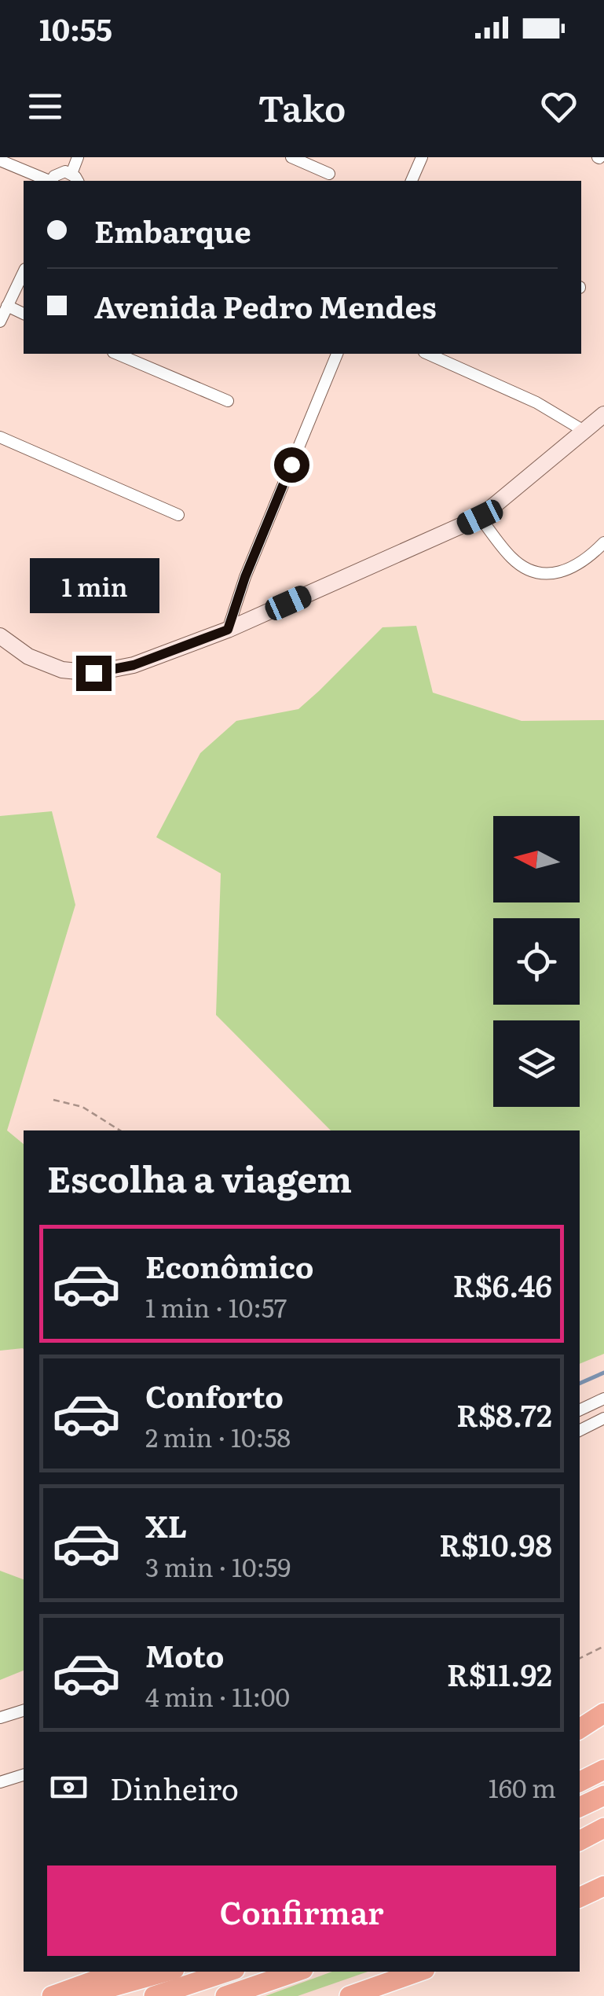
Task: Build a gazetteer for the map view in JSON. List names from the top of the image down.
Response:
{
  "north": "left",
  "page": {
    "status": "10:55",
    "header": "Tako",
    "banner": ["Embarque", "Avenida Pedro Mendes"],
    "bubble": "1 min",
    "heading": "Escolha a viagem",
    "list": [
      {
        "name": "Econômico",
        "note": "1 min · 10:57",
        "value": "R$6.46"
      },
      {
        "name": "Conforto",
        "note": "2 min · 10:58",
        "value": "R$8.72"
      },
      {
        "name": "XL",
        "note": "3 min · 10:59",
        "value": "R$10.98"
      },
      {
        "name": "Moto",
        "note": "4 min · 11:00",
        "value": "R$11.92"
      }
    ],
    "pay": ["Dinheiro", "160 m"],
    "buttons": "Confirmar"
  }
}
